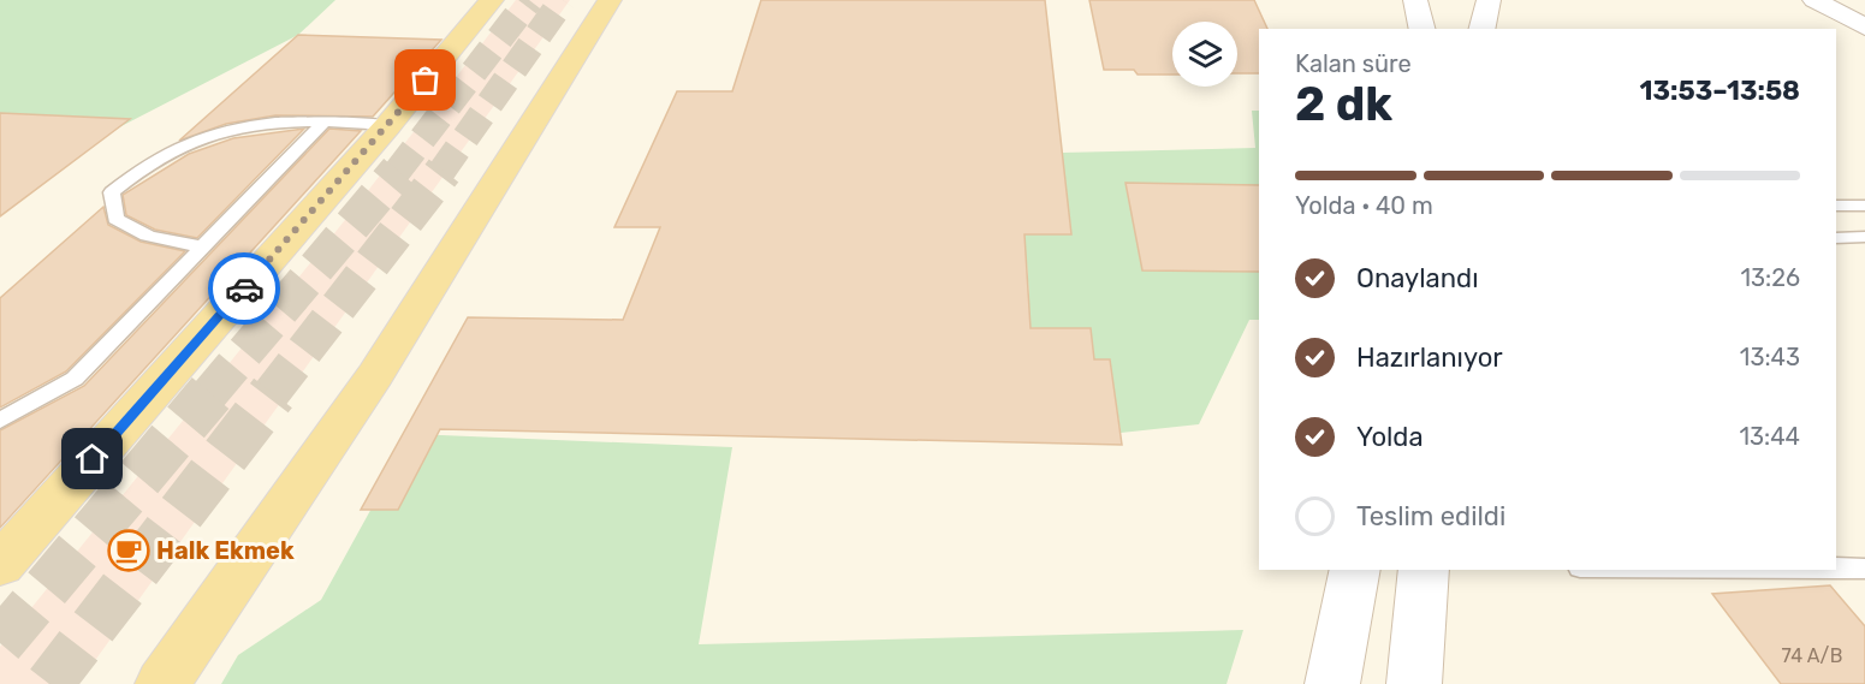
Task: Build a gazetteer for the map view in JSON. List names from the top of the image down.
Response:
{
  "places": {
    "cafe": ["Halk Ekmek"]
  },
  "house_numbers": ["74 A/B"],
  "page": {
    "heading": ["2 dk", "Kalan süre", "13:53–13:58"],
    "bar": "Yolda · 40 m",
    "list": [
      ["Onaylandı", "13:26"],
      ["Hazırlanıyor", "13:43"],
      ["Yolda", "13:44"],
      "Teslim edildi"
    ]
  }
}
